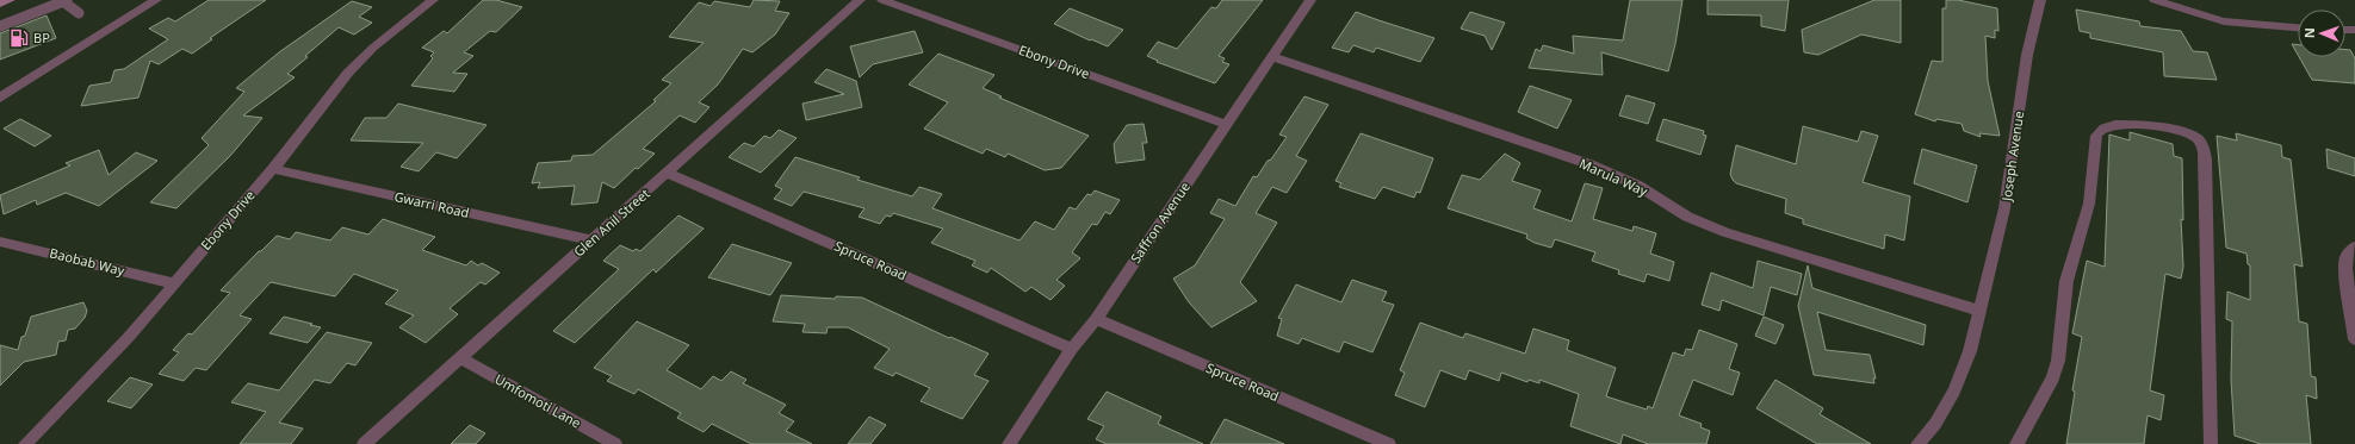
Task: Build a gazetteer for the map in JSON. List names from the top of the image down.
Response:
{
  "streets": {
    "street": [
      "Ebony Drive",
      "Joseph Avenue",
      "Marula Way",
      "Gwarri Road",
      "Glen Anil Street",
      "Saffron Avenue",
      "Spruce Road",
      "Baobab Way",
      "Umfomoti Lane"
    ]
  },
  "crossings": [
    ["Ebony Drive", "Gwarri Road"],
    ["Ebony Drive", "Saffron Avenue"],
    ["Ebony Drive", "Baobab Way"],
    ["Joseph Avenue", "Marula Way"],
    ["Marula Way", "Saffron Avenue"],
    ["Gwarri Road", "Glen Anil Street"],
    ["Glen Anil Street", "Spruce Road"],
    ["Glen Anil Street", "Umfomoti Lane"],
    ["Saffron Avenue", "Spruce Road"]
  ],
  "places": {
    "fuel station": ["BP"]
  },
  "north": "left"
}
